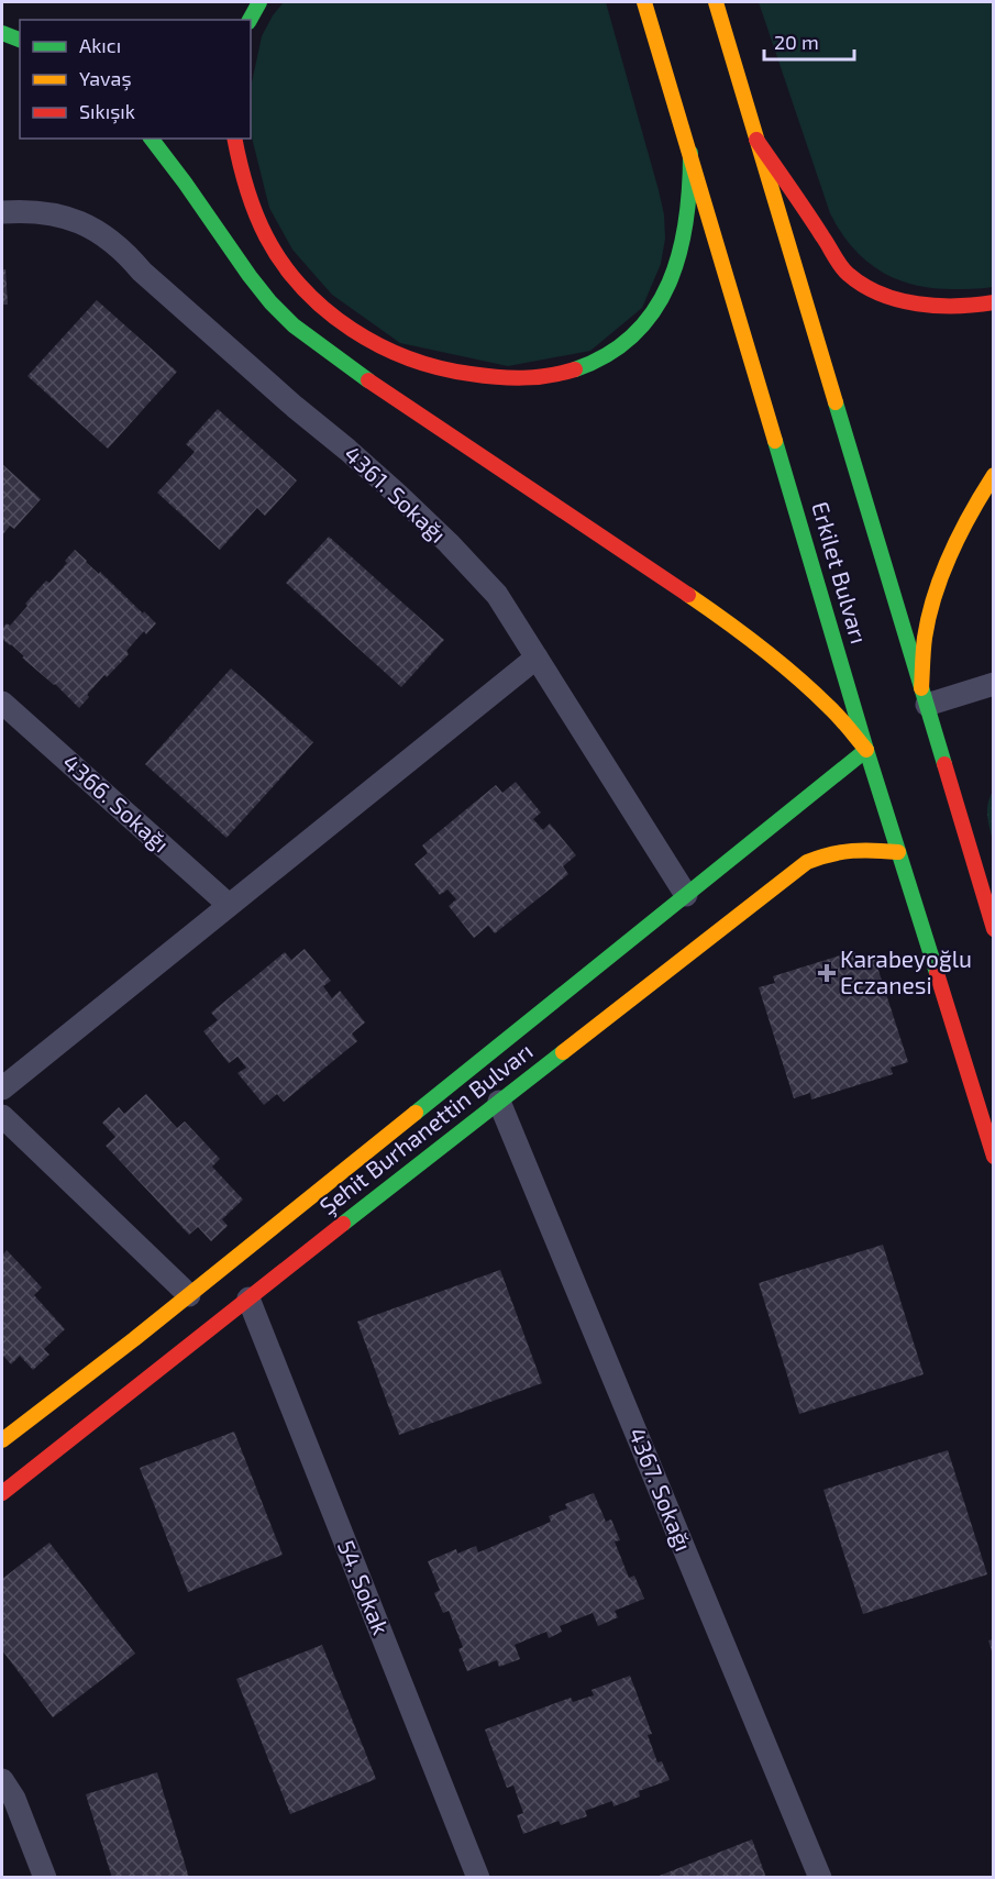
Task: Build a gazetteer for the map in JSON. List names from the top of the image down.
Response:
{
  "streets": {
    "main road": ["Erkilet Bulvarı", "Şehit Burhanettin Bulvarı"],
    "street": [
      "4361. Sokağı",
      "4366. Sokağı",
      "4367. Sokağı",
      "54. Sokak"
    ]
  },
  "crossings": [
    ["4361. Sokağı", "Şehit Burhanettin Bulvarı"],
    ["Erkilet Bulvarı", "Şehit Burhanettin Bulvarı"],
    ["Şehit Burhanettin Bulvarı", "4367. Sokağı"],
    ["Şehit Burhanettin Bulvarı", "54. Sokak"]
  ],
  "places": {
    "health": ["Karabeyoğlu Eczanesi"]
  },
  "legend": ["Akıcı", "Yavaş", "Sıkışık"],
  "scale_bar": "20 m"
}
